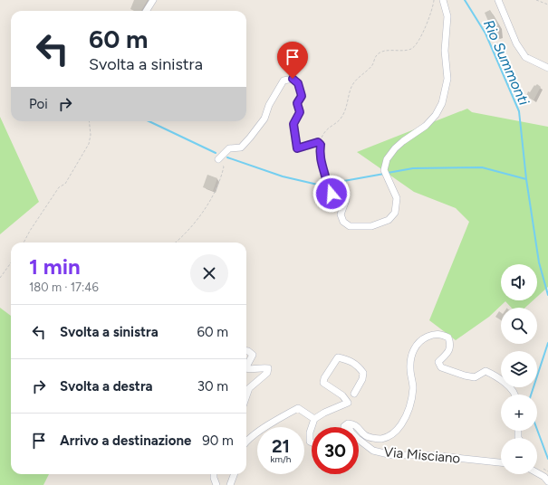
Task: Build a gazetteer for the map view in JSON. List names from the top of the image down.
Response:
{
  "streets": {
    "street": ["Via Misciano"]
  },
  "water": ["Rio Summonti"],
  "page": {
    "turn": ["60 m", "Svolta a sinistra"],
    "then": "Poi",
    "heading": ["1 min", "180 m · 17:46"],
    "map_buttons": ["+", "−"],
    "list": [
      {
        "name": "Svolta a sinistra",
        "value": "60 m"
      },
      {
        "name": "Svolta a destra",
        "value": "30 m"
      },
      {
        "name": "Arrivo a destinazione",
        "value": "90 m"
      }
    ],
    "speed": "21 km/h",
    "limit": "30"
  }
}
